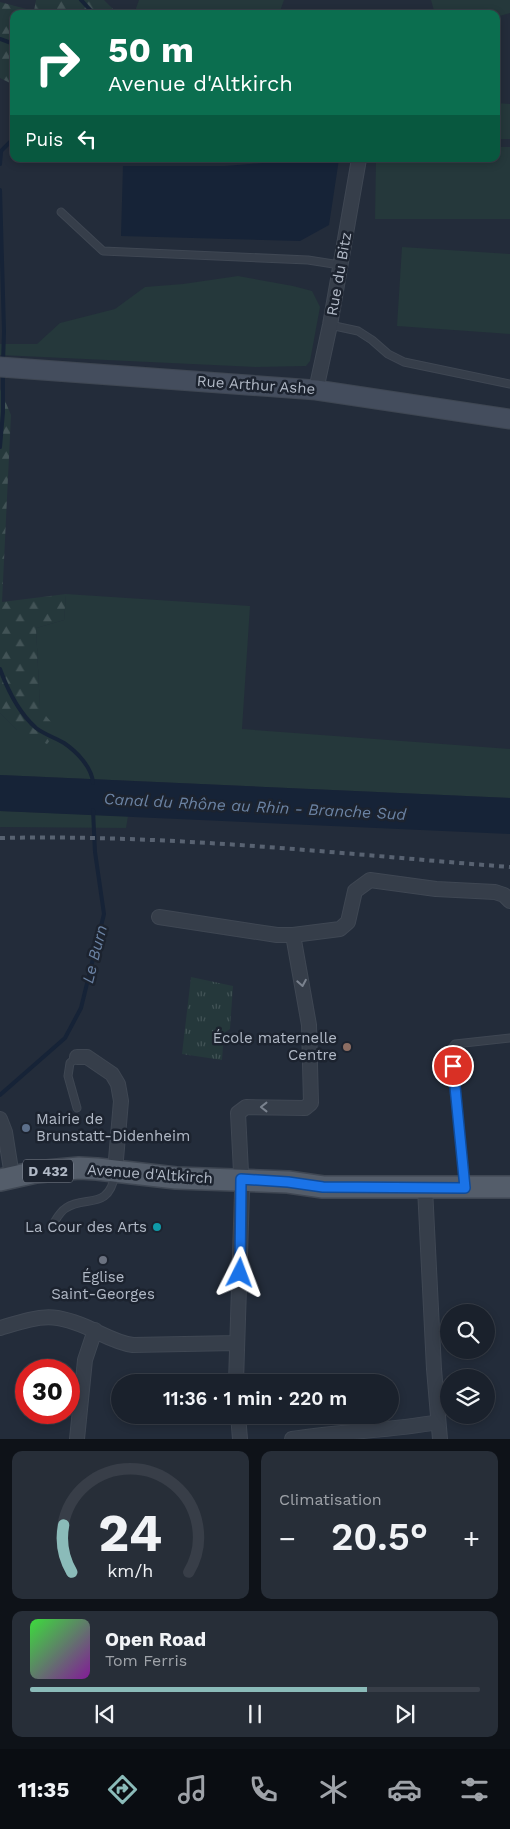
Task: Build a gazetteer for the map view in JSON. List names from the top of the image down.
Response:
{
  "streets": {
    "main road": ["Rue Arthur Ashe", "D 432", "Avenue d'Altkirch"],
    "street": ["Rue du Bitz"]
  },
  "crossings": [
    ["Rue du Bitz", "Rue Arthur Ashe"]
  ],
  "water": ["Canal du Rhône au Rhin - Branche Sud", "Le Burn"],
  "places": [
    "École maternelle Centre",
    "Mairie de Brunstatt-Didenheim",
    "La Cour des Arts",
    "Église Saint-Georges"
  ],
  "page": {
    "turn": ["50 m", "Avenue d'Altkirch"],
    "then": "Puis",
    "limit": "30",
    "trip": "11:36 · 1 min · 220 m",
    "tile": "Climatisation",
    "heat": ["−", "20.5°", "+"],
    "song": ["Open Road", "Tom Ferris"],
    "tabs": "11:35",
    "gauge": ["24", "km/h"]
  }
}
